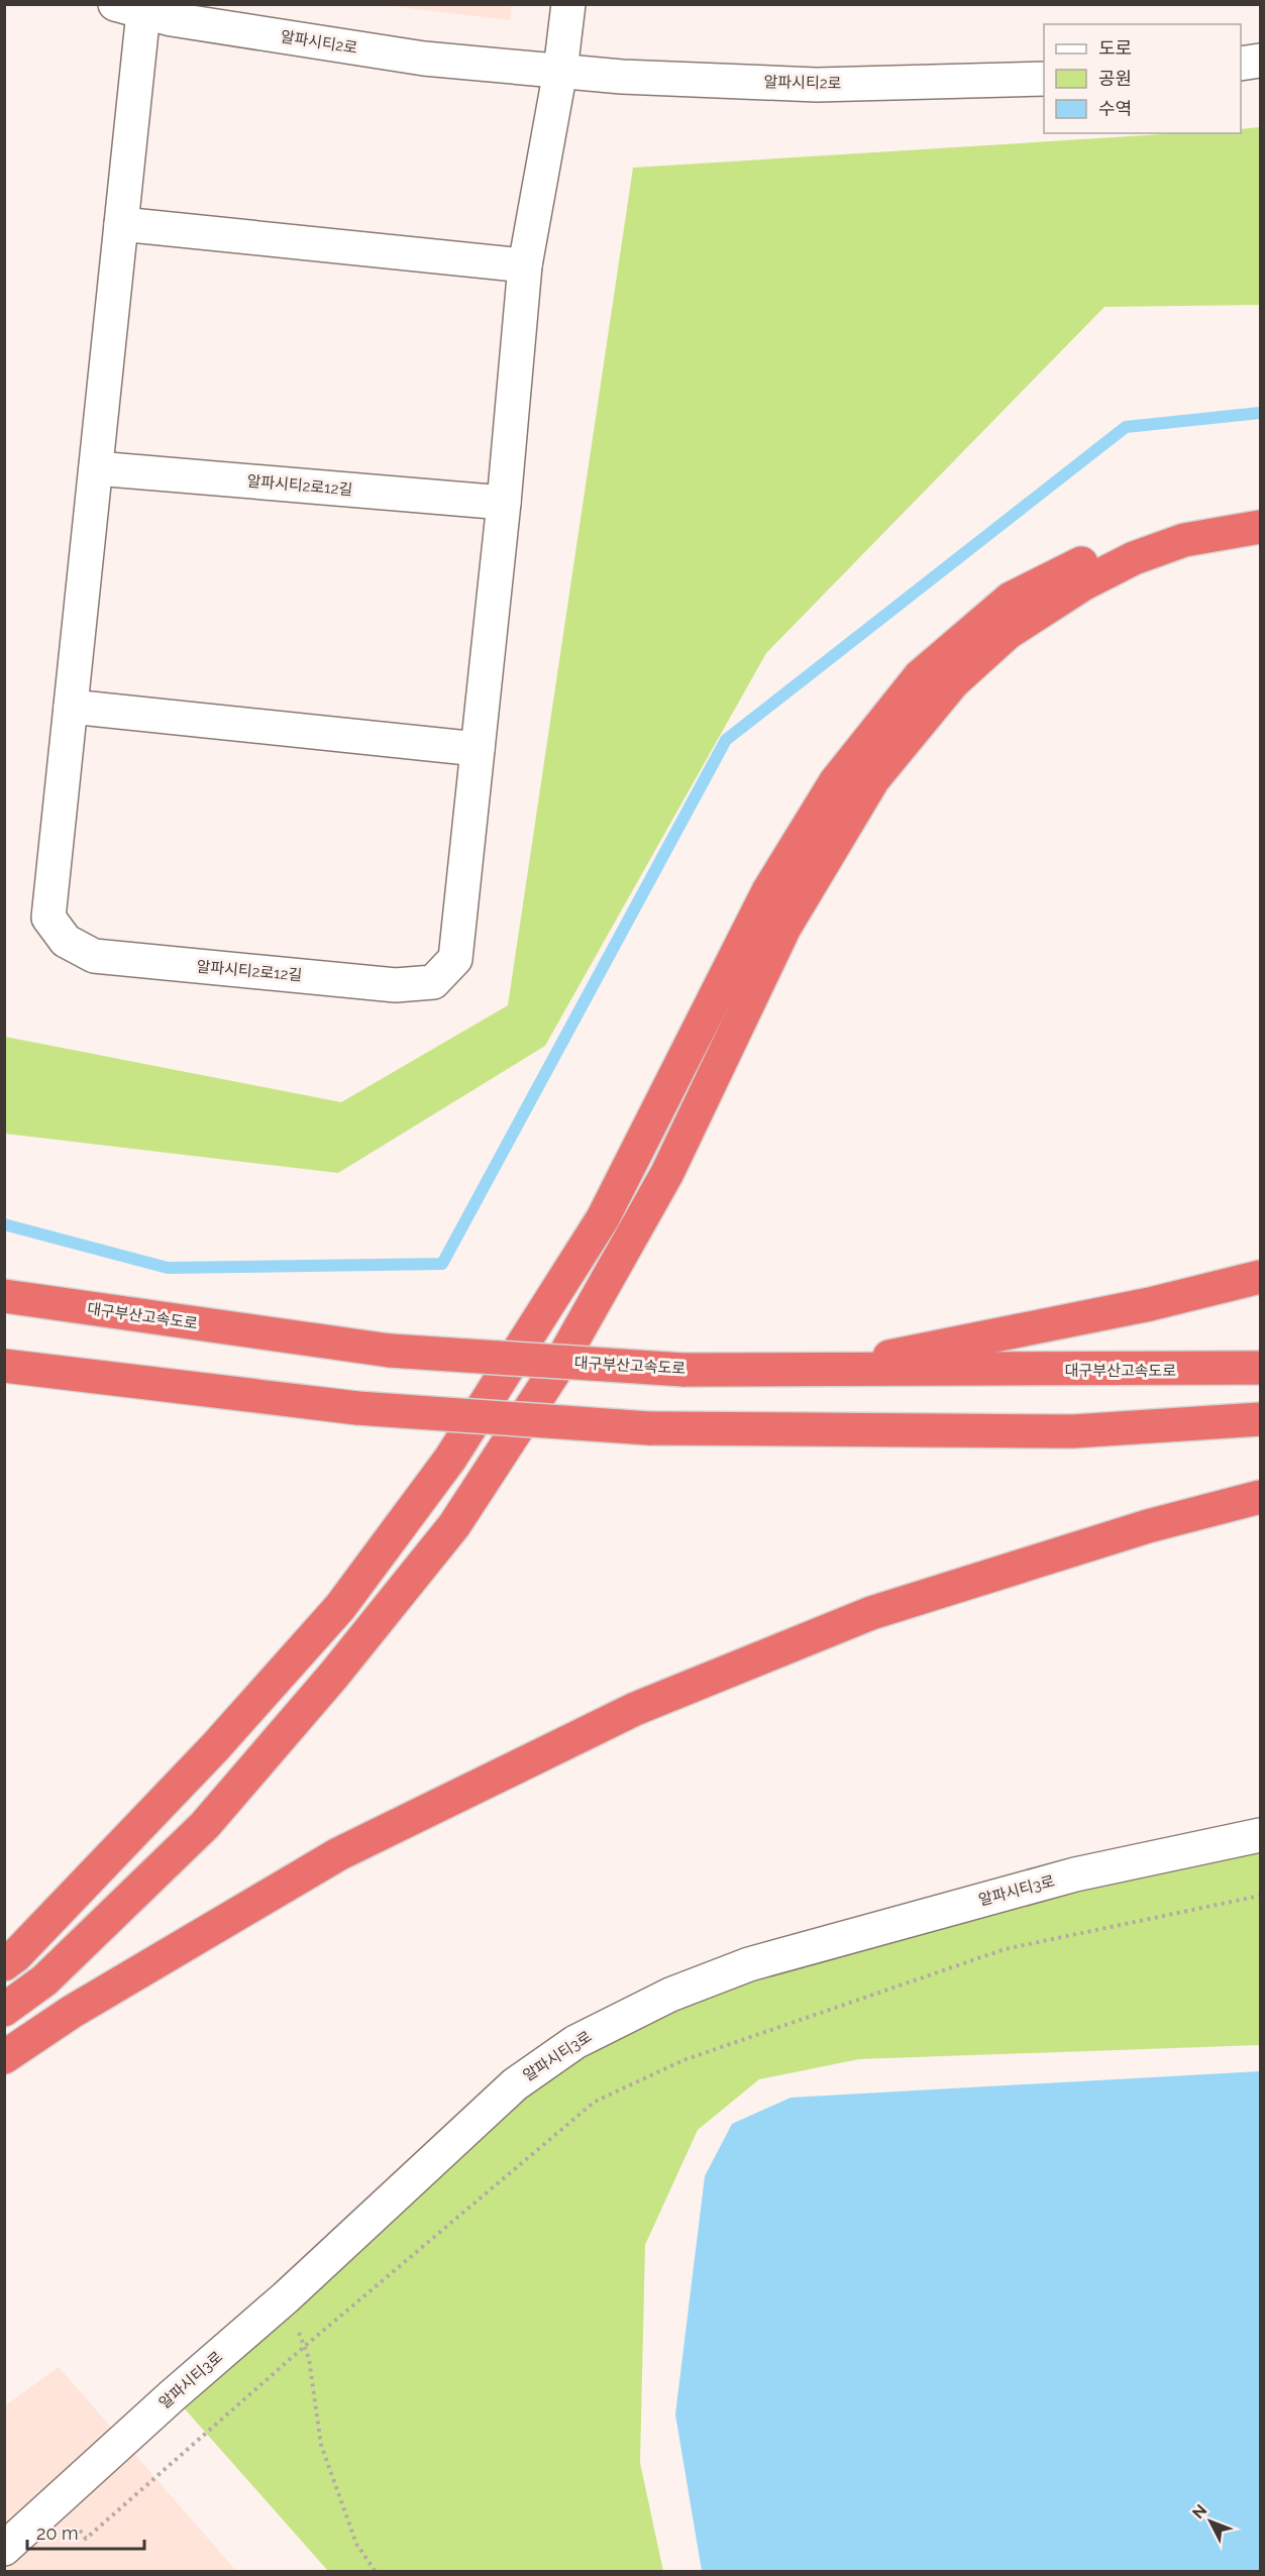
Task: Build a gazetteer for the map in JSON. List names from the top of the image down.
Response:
{
  "streets": {
    "highway": ["대구부산고속도로"],
    "street": ["알파시티2로", "알파시티2로12길", "알파시티3로"]
  },
  "crossings": [
    ["알파시티2로", "알파시티2로12길"]
  ],
  "legend": ["도로", "공원", "수역"],
  "scale_bar": "20 m",
  "north": "top left"
}
